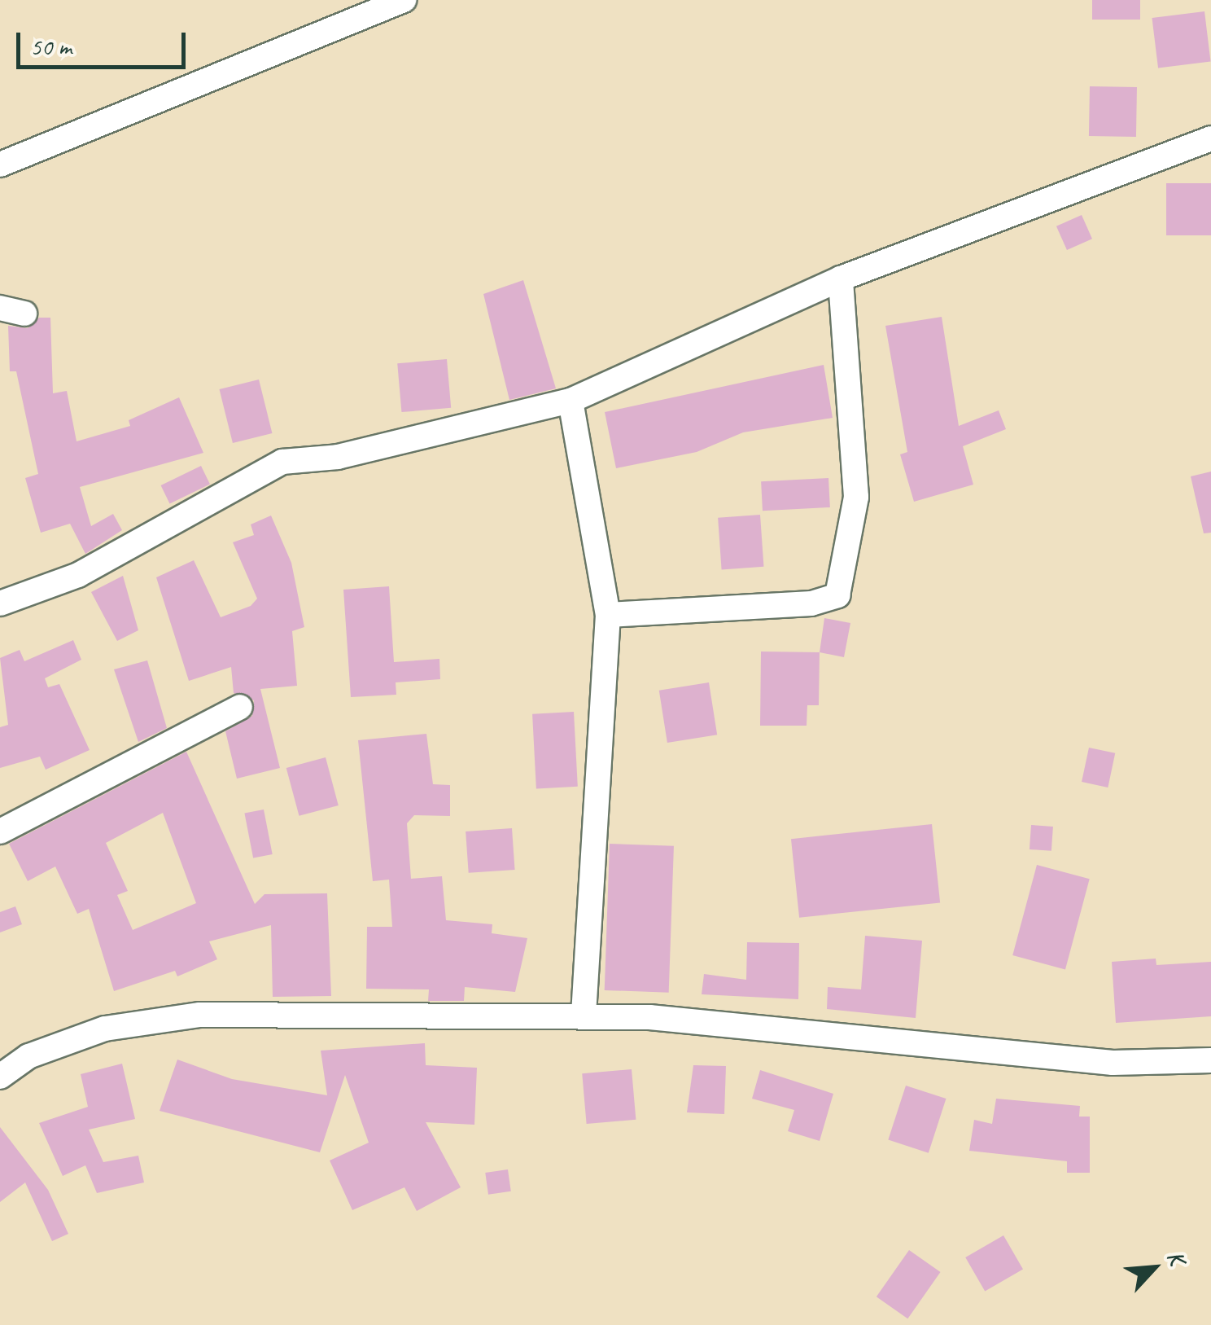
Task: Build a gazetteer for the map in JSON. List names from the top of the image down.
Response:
{
  "scale_bar": "50 m",
  "north": "top right"
}
